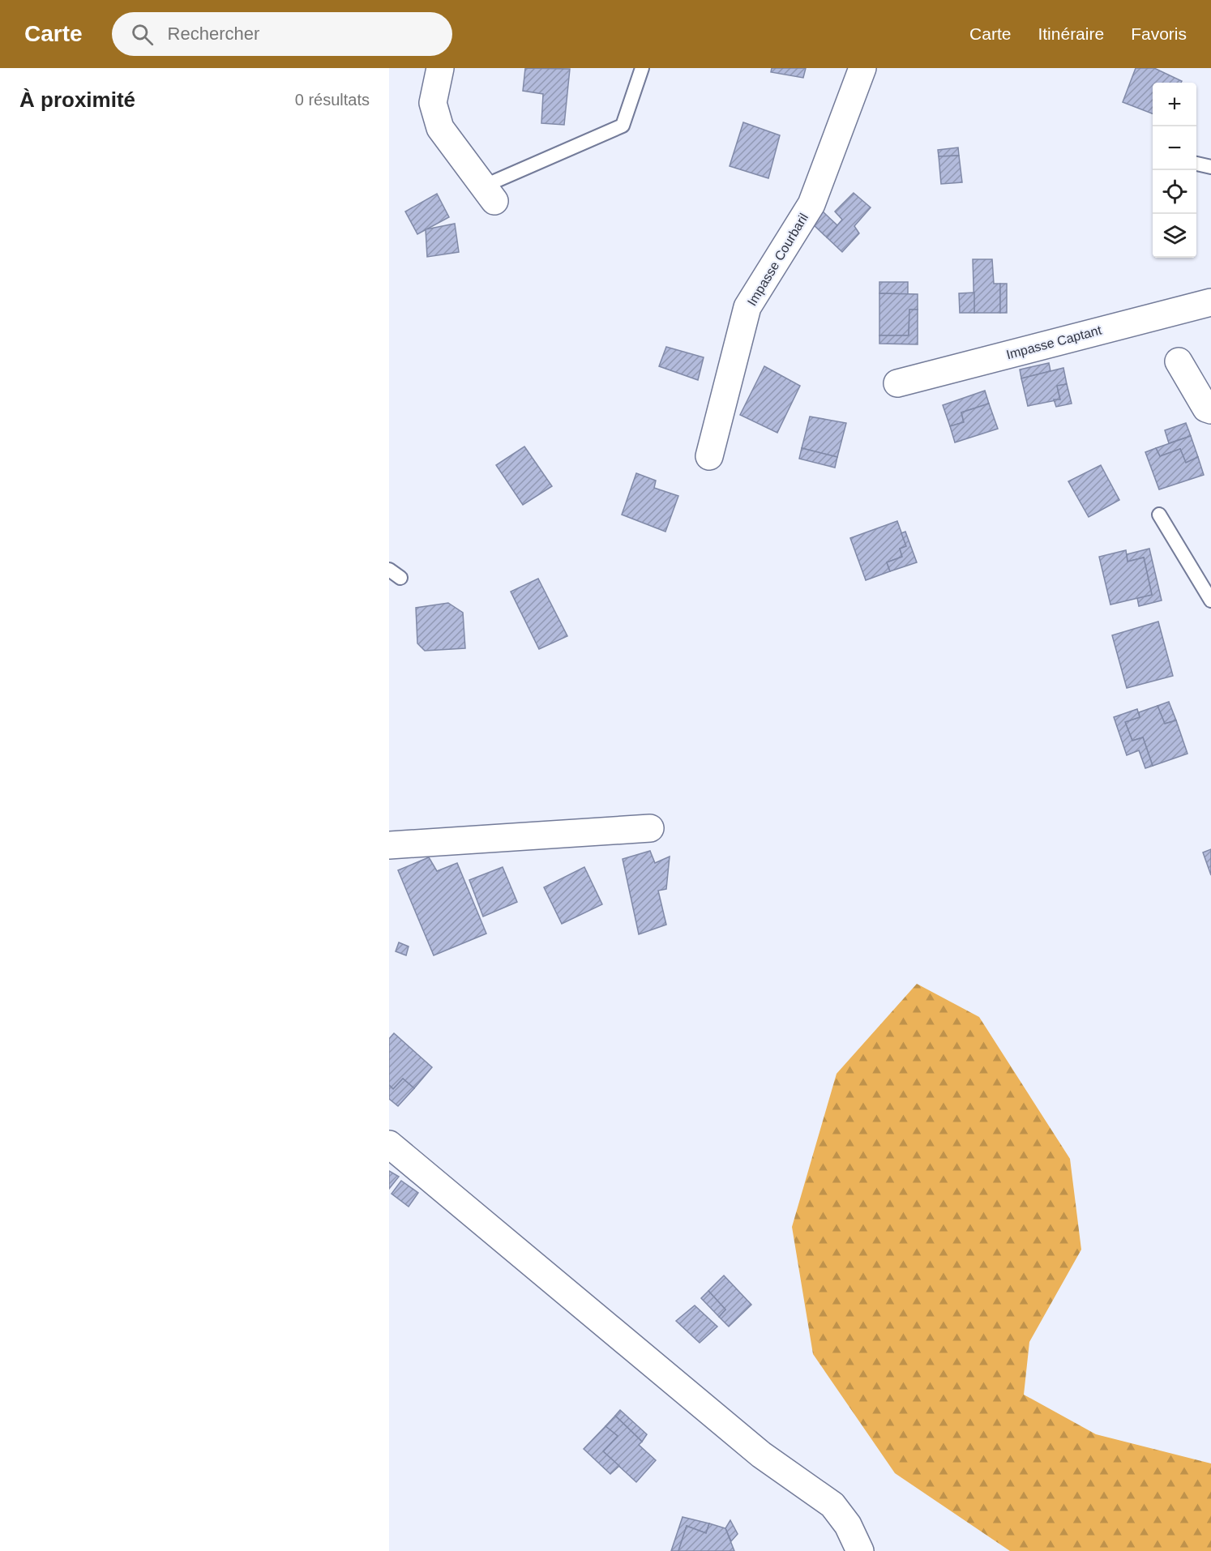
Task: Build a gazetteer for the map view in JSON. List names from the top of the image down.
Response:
{
  "streets": {
    "street": ["Impasse Courbaril", "Impasse Captant"]
  },
  "page": {
    "header": "Carte",
    "search": "Rechercher",
    "nav": ["Carte", "Itinéraire", "Favoris"],
    "heading": ["À proximité", "0 résultats"],
    "map_buttons": ["+", "−"]
  }
}
